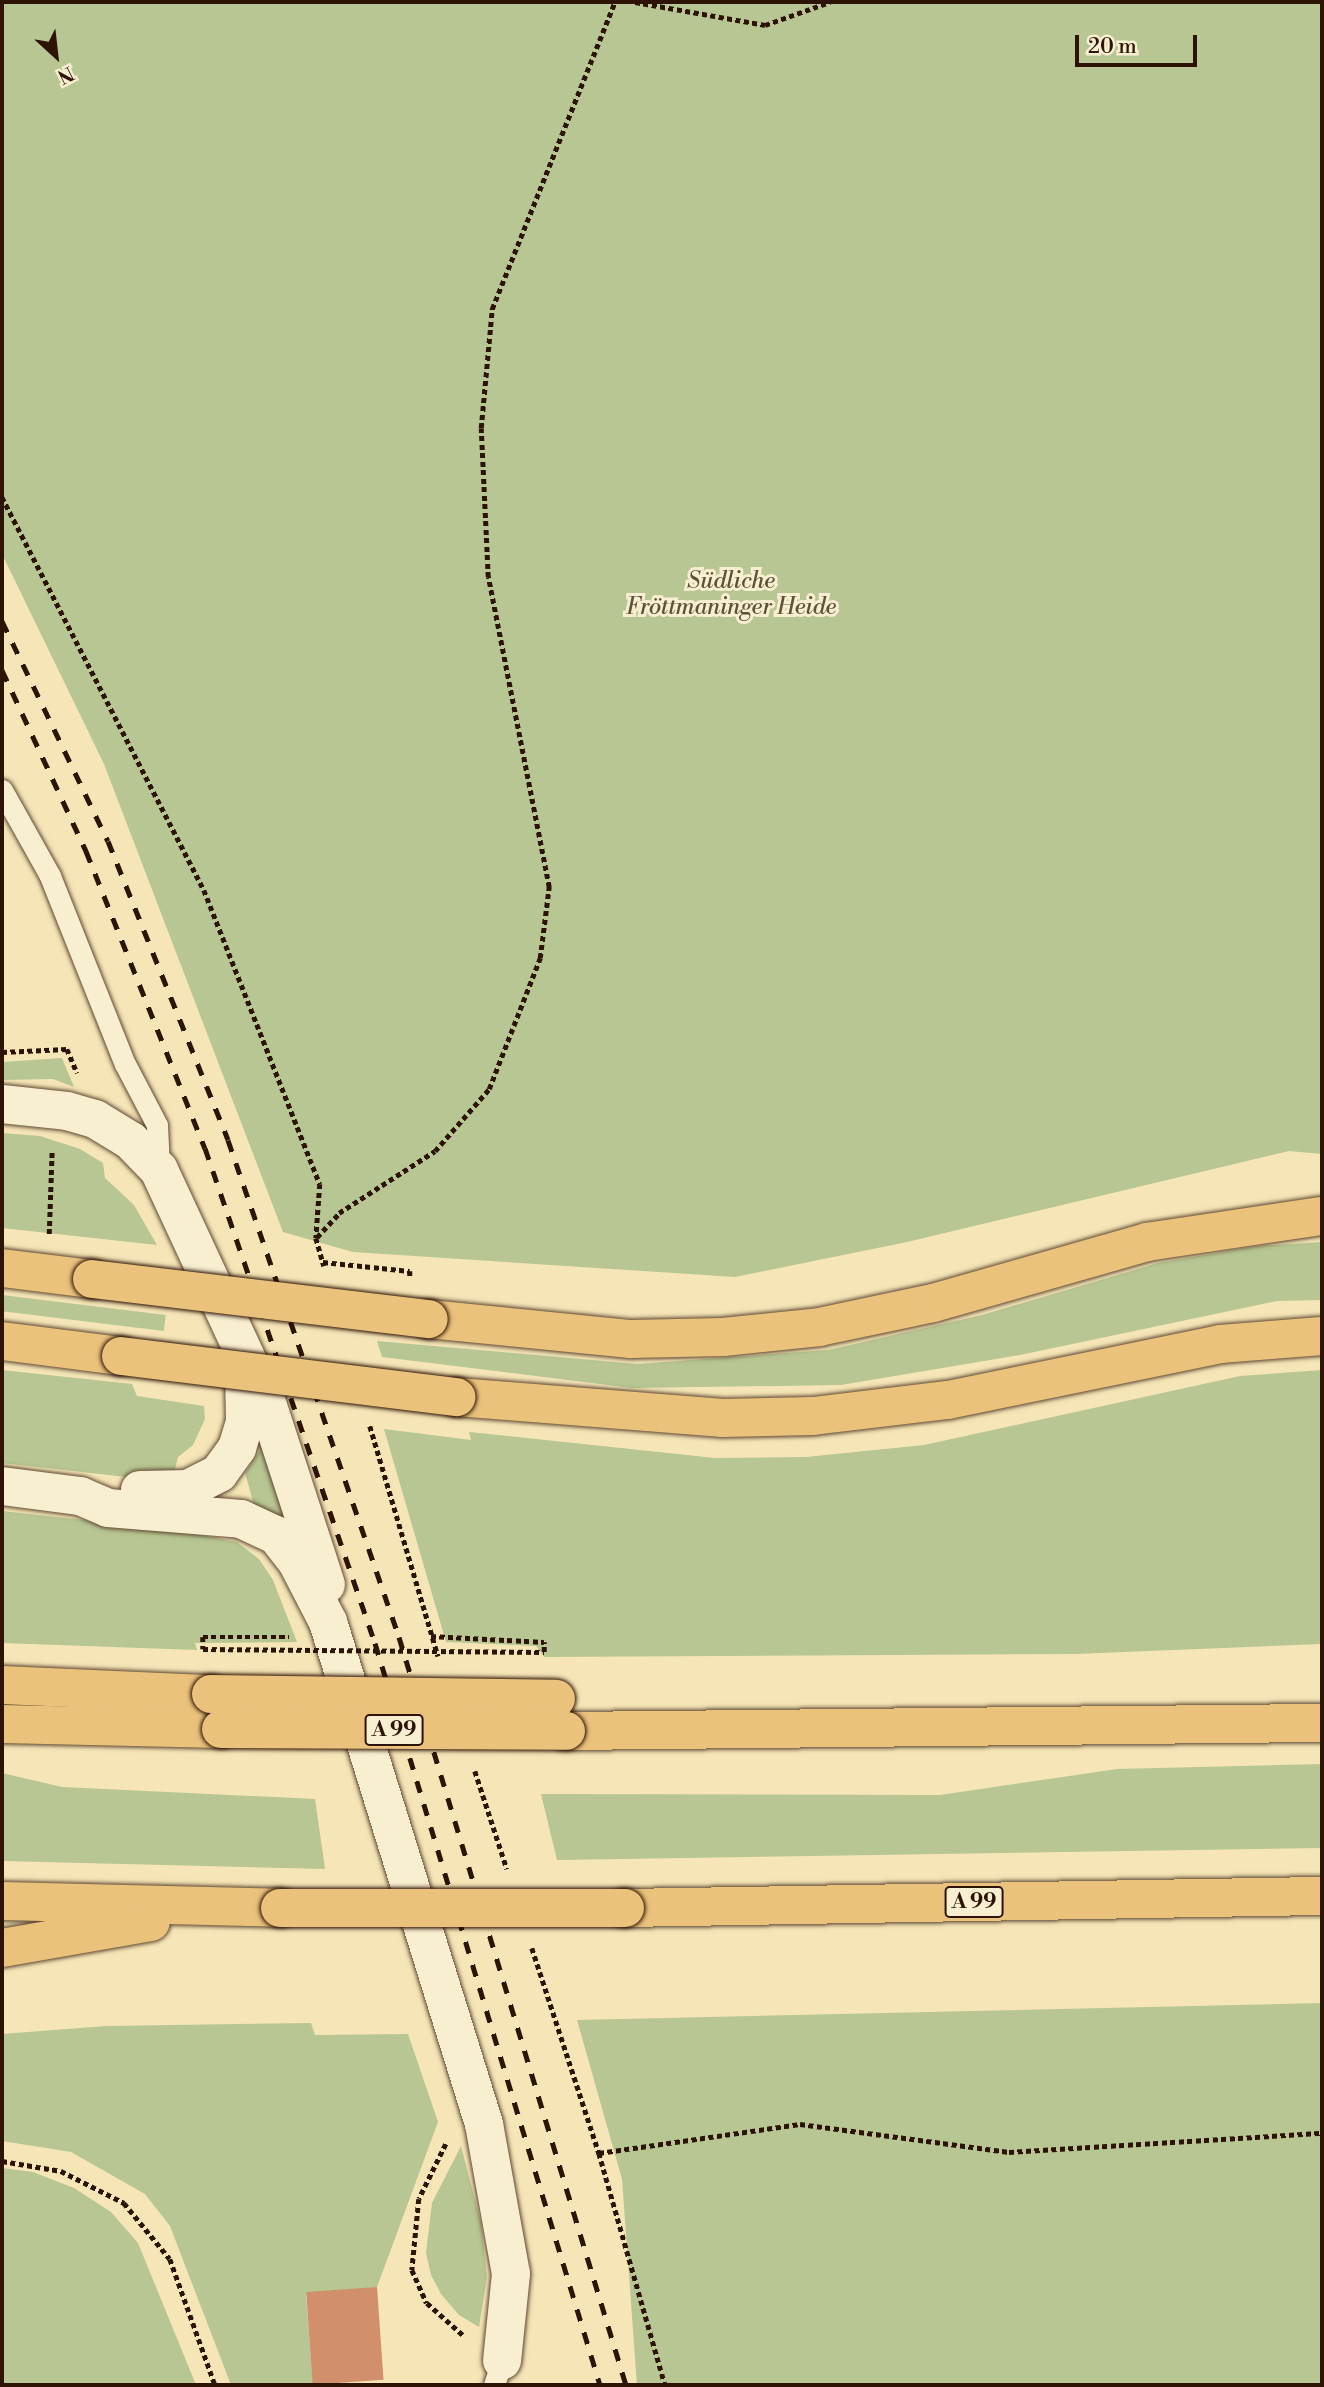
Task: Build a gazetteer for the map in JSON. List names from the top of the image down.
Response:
{
  "streets": {
    "highway": ["A 99"]
  },
  "parks": ["Südliche Fröttmaninger Heide"],
  "scale_bar": "20 m",
  "north": "bottom right"
}
